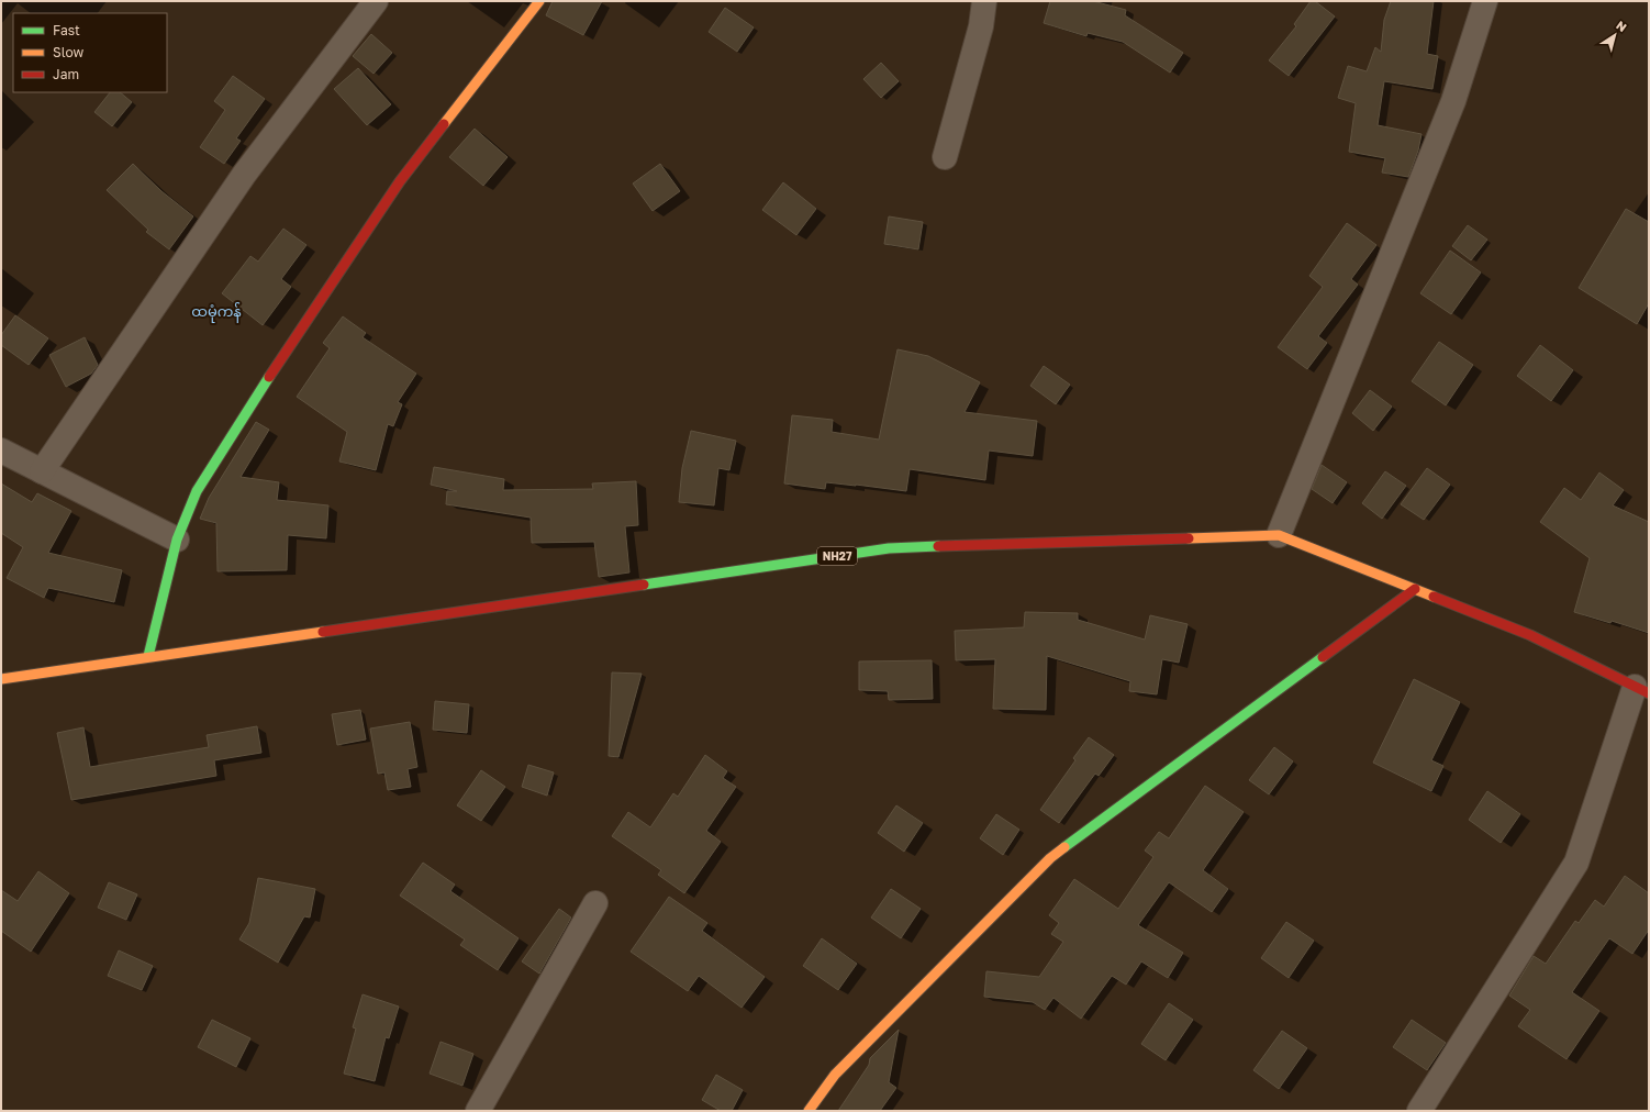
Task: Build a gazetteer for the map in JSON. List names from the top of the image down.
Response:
{
  "streets": {
    "main road": ["NH27"]
  },
  "districts": ["ထမုံကန်"],
  "legend": ["Fast", "Slow", "Jam"],
  "north": "top right"
}
